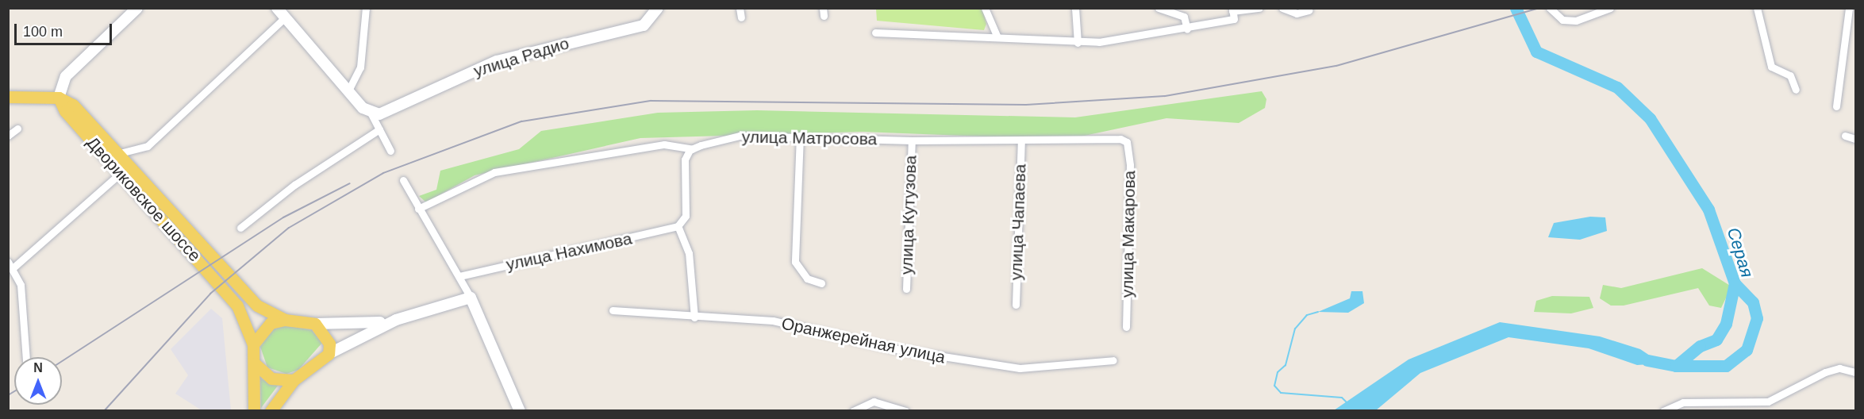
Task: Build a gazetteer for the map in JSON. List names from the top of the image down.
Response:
{
  "streets": {
    "main road": ["Двориковское шоссе"],
    "street": [
      "улица Радио",
      "улица Матросова",
      "улица Кутузова",
      "улица Чапаева",
      "улица Макарова",
      "улица Нахимова",
      "Оранжерейная улица"
    ]
  },
  "crossings": [
    ["улица Матросова", "улица Кутузова"],
    ["улица Матросова", "улица Чапаева"],
    ["улица Матросова", "улица Макарова"]
  ],
  "water": ["Серая"],
  "scale_bar": "100 m",
  "north": "top"
}
